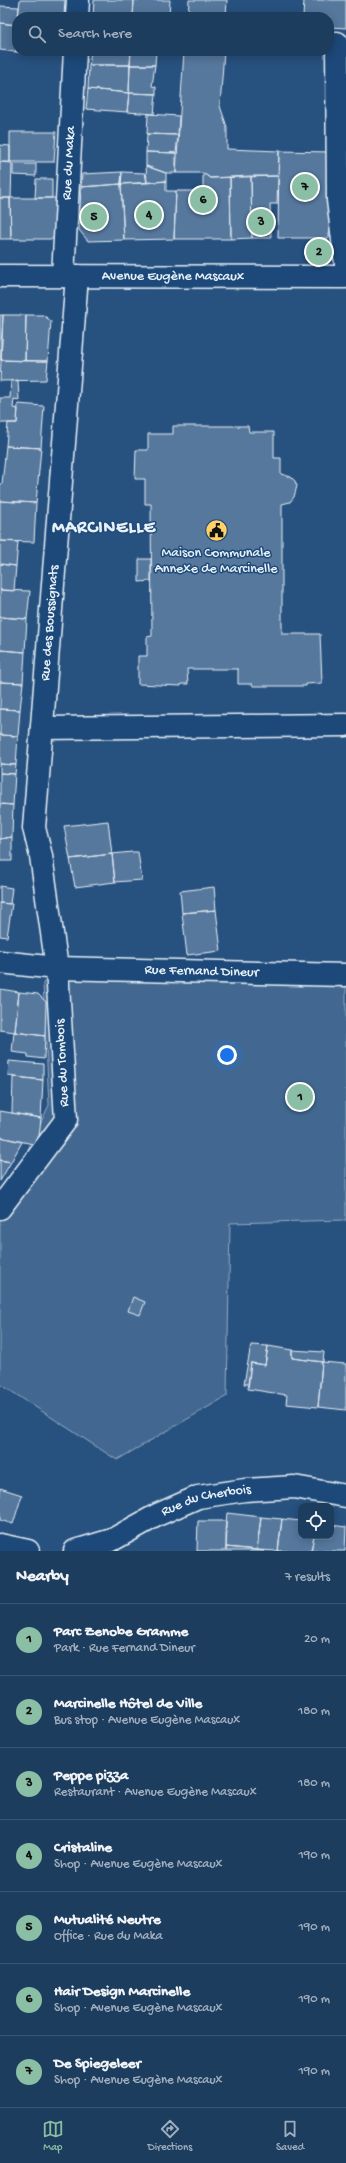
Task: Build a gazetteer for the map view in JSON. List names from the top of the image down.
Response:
{
  "streets": {
    "street": [
      "Rue du Maka",
      "Avenue Eugène Mascaux",
      "Rue des Boussignats",
      "Rue Fernand Dineur",
      "Rue du Tombois",
      "Rue du Cherbois"
    ]
  },
  "crossings": [
    ["Rue du Maka", "Avenue Eugène Mascaux"],
    ["Rue du Maka", "Rue des Boussignats"],
    ["Avenue Eugène Mascaux", "Rue des Boussignats"],
    ["Rue des Boussignats", "Rue Fernand Dineur"],
    ["Rue des Boussignats", "Rue du Tombois"],
    ["Rue Fernand Dineur", "Rue du Tombois"]
  ],
  "districts": ["MARCINELLE"],
  "places": {
    "public building": ["Maison Communale Annexe de Marcinelle"]
  },
  "page": {
    "search": "Search here",
    "pins": [
      "7",
      "6",
      "4",
      "5",
      "3",
      "2",
      "1"
    ],
    "heading": ["Nearby", "7 results"],
    "list": [
      {
        "mark": "1",
        "name": "Parc Zenobe Gramme",
        "note": "Park · Rue Fernand Dineur",
        "value": "20 m"
      },
      {
        "mark": "2",
        "name": "Marcinelle Hôtel de Ville",
        "note": "Bus stop · Avenue Eugène Mascaux",
        "value": "180 m"
      },
      {
        "mark": "3",
        "name": "Peppe pizza",
        "note": "Restaurant · Avenue Eugène Mascaux",
        "value": "180 m"
      },
      {
        "mark": "4",
        "name": "Cristaline",
        "note": "Shop · Avenue Eugène Mascaux",
        "value": "190 m"
      },
      {
        "mark": "5",
        "name": "Mutualité Neutre",
        "note": "Office · Rue du Maka",
        "value": "190 m"
      },
      {
        "mark": "6",
        "name": "Hair Design Marcinelle",
        "note": "Shop · Avenue Eugène Mascaux",
        "value": "190 m"
      },
      {
        "mark": "7",
        "name": "De Spiegeleer",
        "note": "Shop · Avenue Eugène Mascaux",
        "value": "190 m"
      }
    ],
    "nav": ["Map", "Directions", "Saved"]
  }
}
